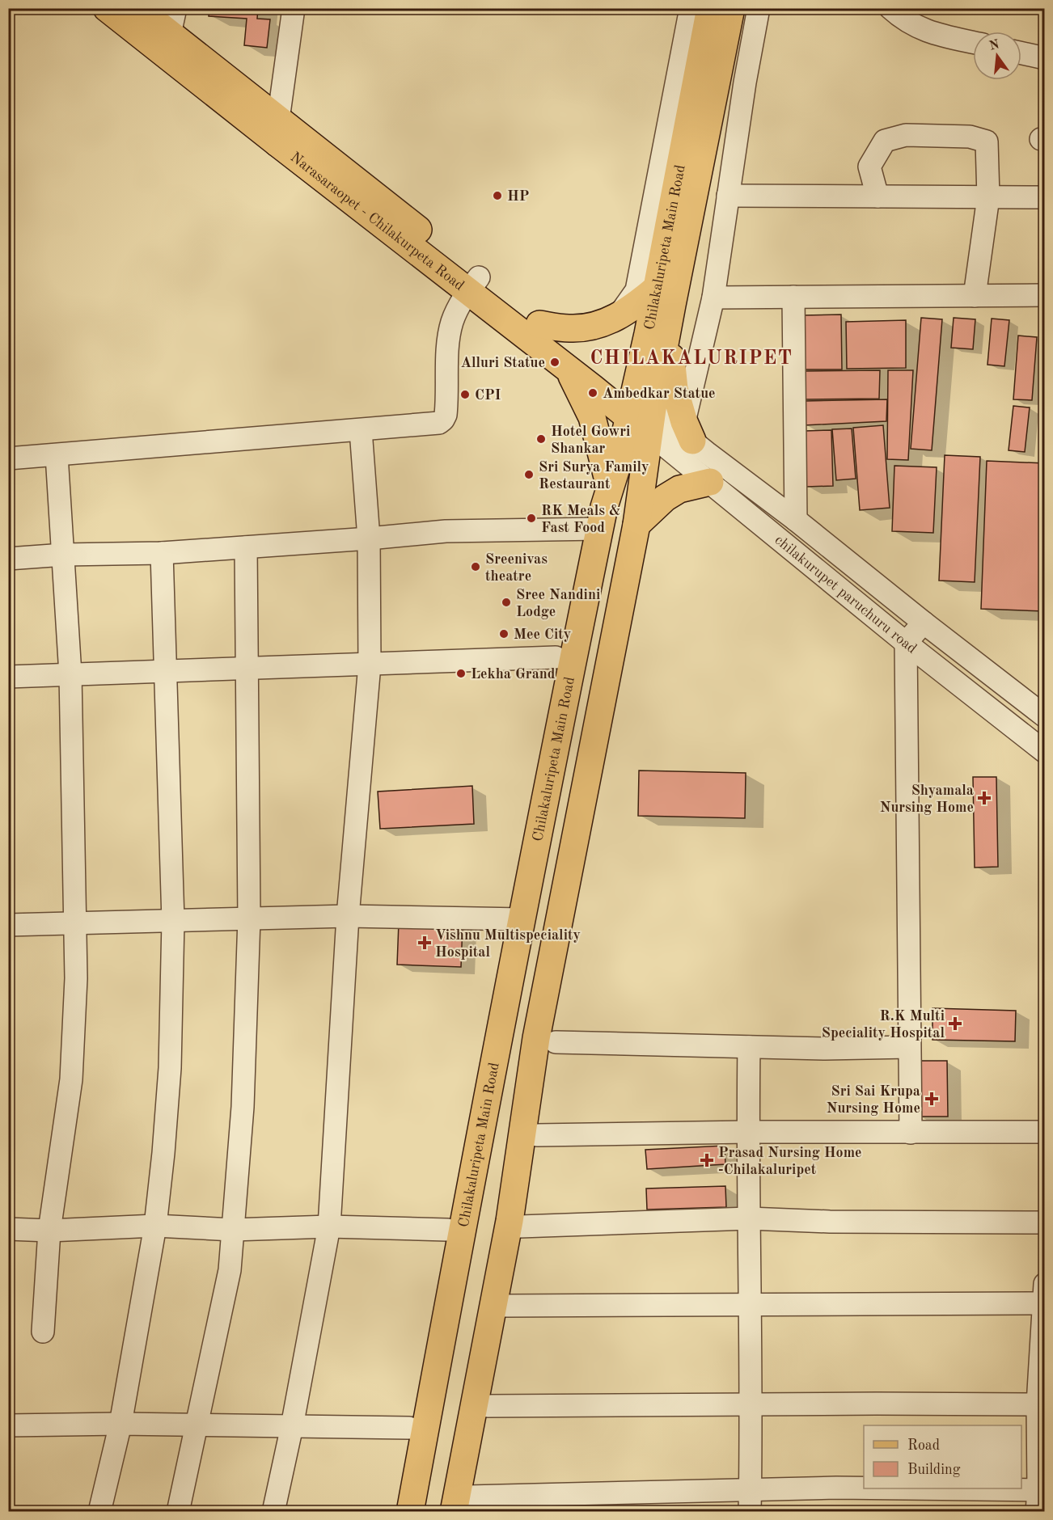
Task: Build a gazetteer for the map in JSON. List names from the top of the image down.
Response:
{
  "streets": {
    "main road": ["Narasaraopet - Chilakurpeta Road", "Chilakaluripeta Main Road"],
    "street": ["chilakurupet paruchuru road"]
  },
  "crossings": [
    ["Narasaraopet - Chilakurpeta Road", "Chilakaluripeta Main Road"],
    ["Narasaraopet - Chilakurpeta Road", "chilakurupet paruchuru road"],
    ["Chilakaluripeta Main Road", "chilakurupet paruchuru road"]
  ],
  "districts": ["CHILAKALURIPET"],
  "places": {
    "other": [
      "HP",
      "Alluri Statue",
      "Ambedkar Statue",
      "CPI",
      "Hotel Gowri Shankar",
      "Sri Surya Family Restaurant",
      "RK Meals & Fast Food",
      "Sreenivas theatre",
      "Sree Nandini Lodge",
      "Mee City",
      "Lekha Grand"
    ],
    "health": [
      "Shyamala Nursing Home",
      "Vishnu Multispeciality Hospital",
      "R.K Multi Speciality Hospital",
      "Sri Sai Krupa Nursing Home",
      "Prasad Nursing Home -Chilakaluripet"
    ]
  },
  "legend": ["Road", "Building"],
  "north": "top"
}
